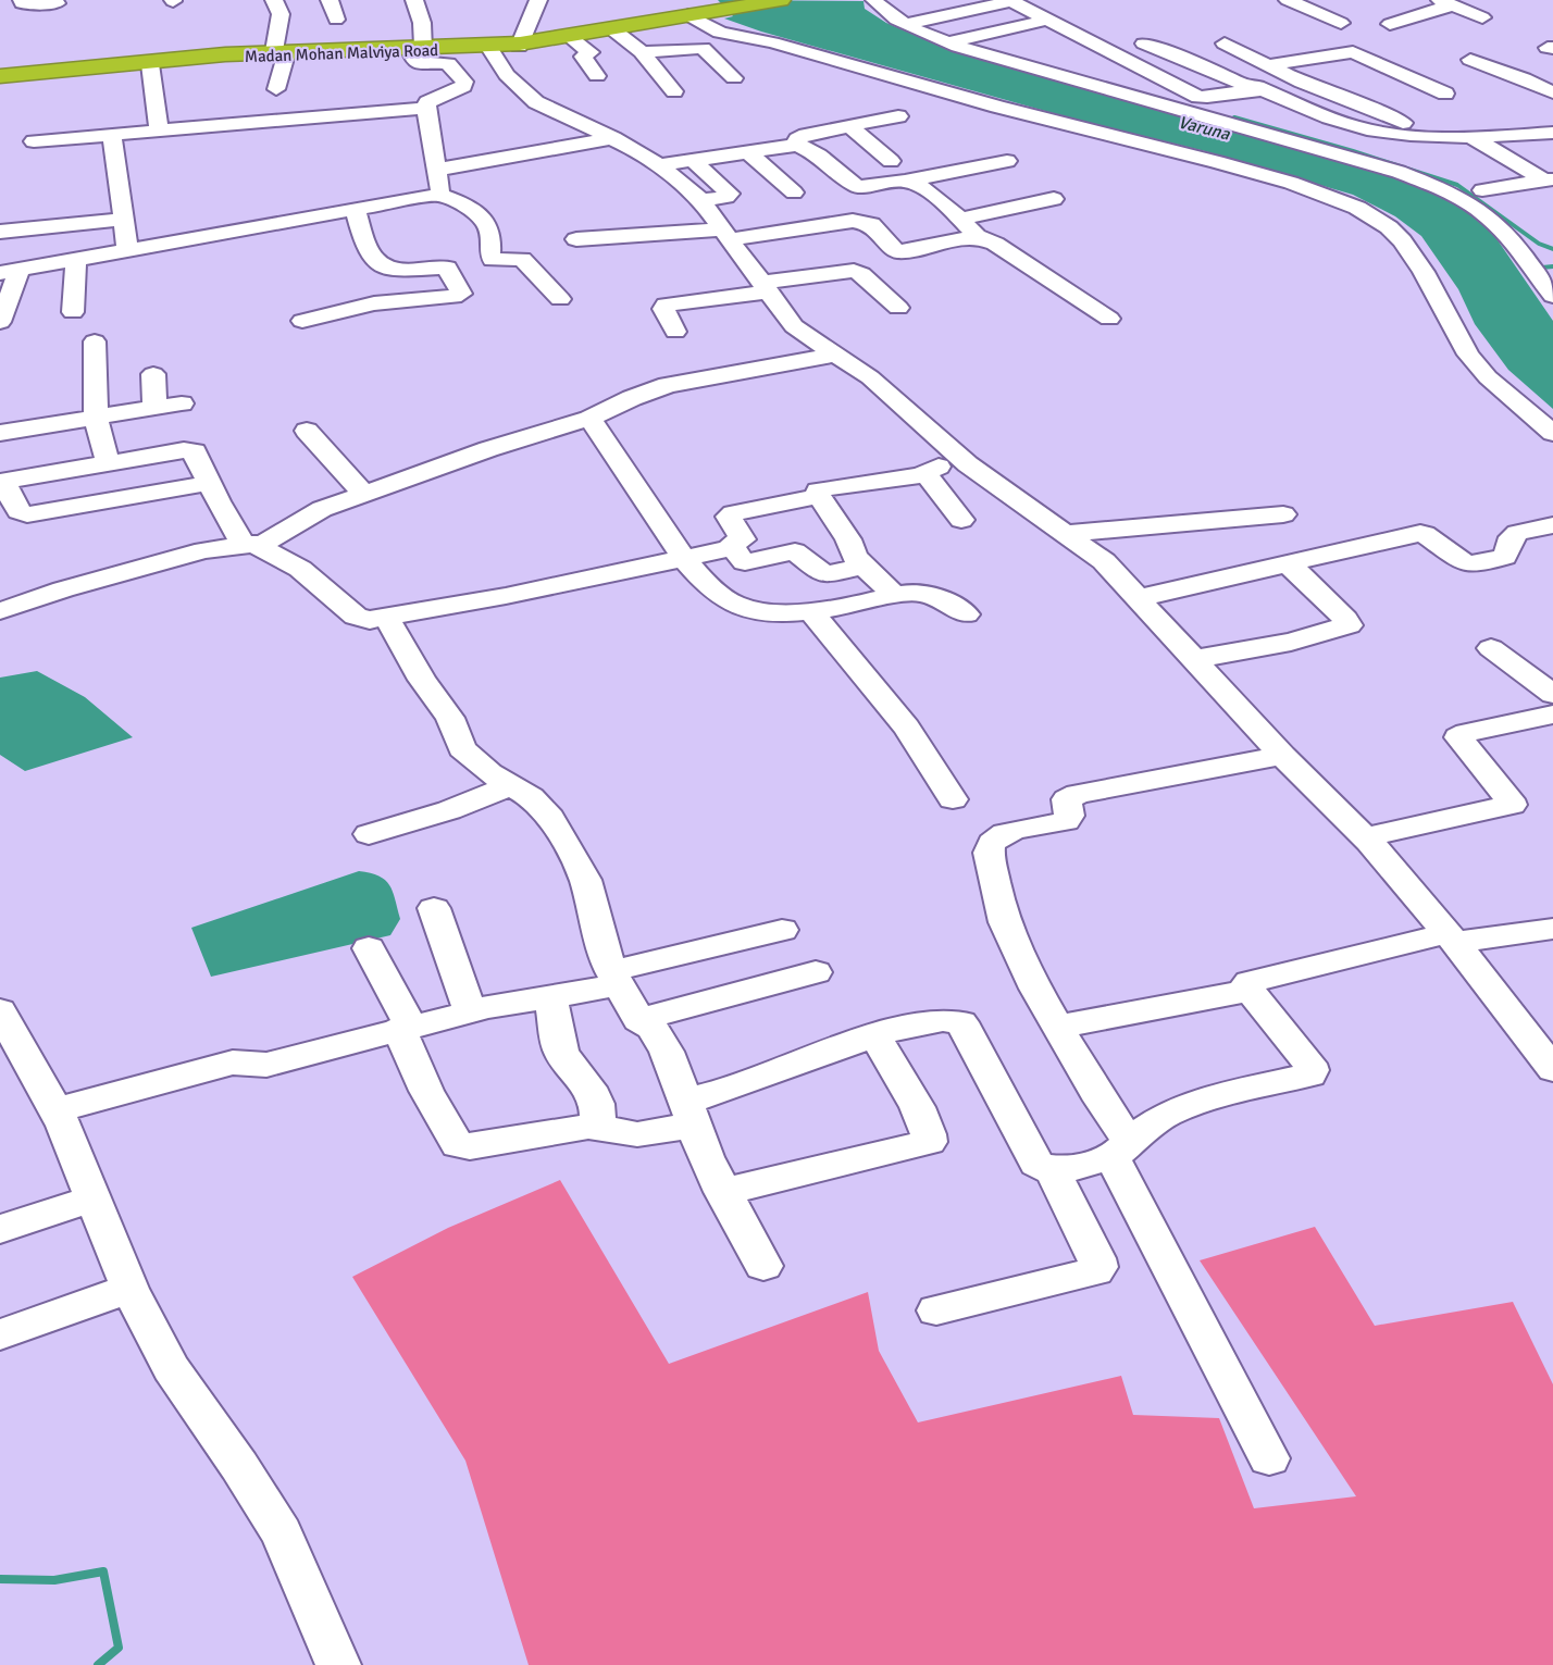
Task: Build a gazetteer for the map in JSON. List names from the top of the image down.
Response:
{
  "streets": {
    "highway": ["Madan Mohan Malviya Road"]
  },
  "water": ["Varuna"]
}
